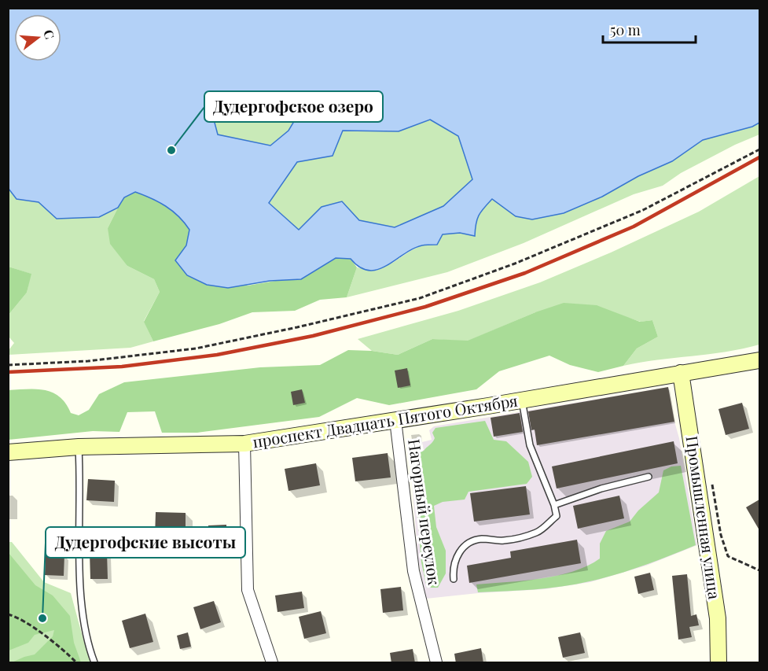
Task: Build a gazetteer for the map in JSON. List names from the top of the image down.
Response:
{
  "streets": {
    "street": ["проспект Двадцать Пятого Октября", "Нагорный переулок", "Промышленная улица"]
  },
  "crossings": [
    ["проспект Двадцать Пятого Октября", "Нагорный переулок"],
    ["проспект Двадцать Пятого Октября", "Промышленная улица"]
  ],
  "places": ["Дудергофское озеро", "Дудергофские высоты"],
  "scale_bar": "50 m",
  "north": "right"
}
